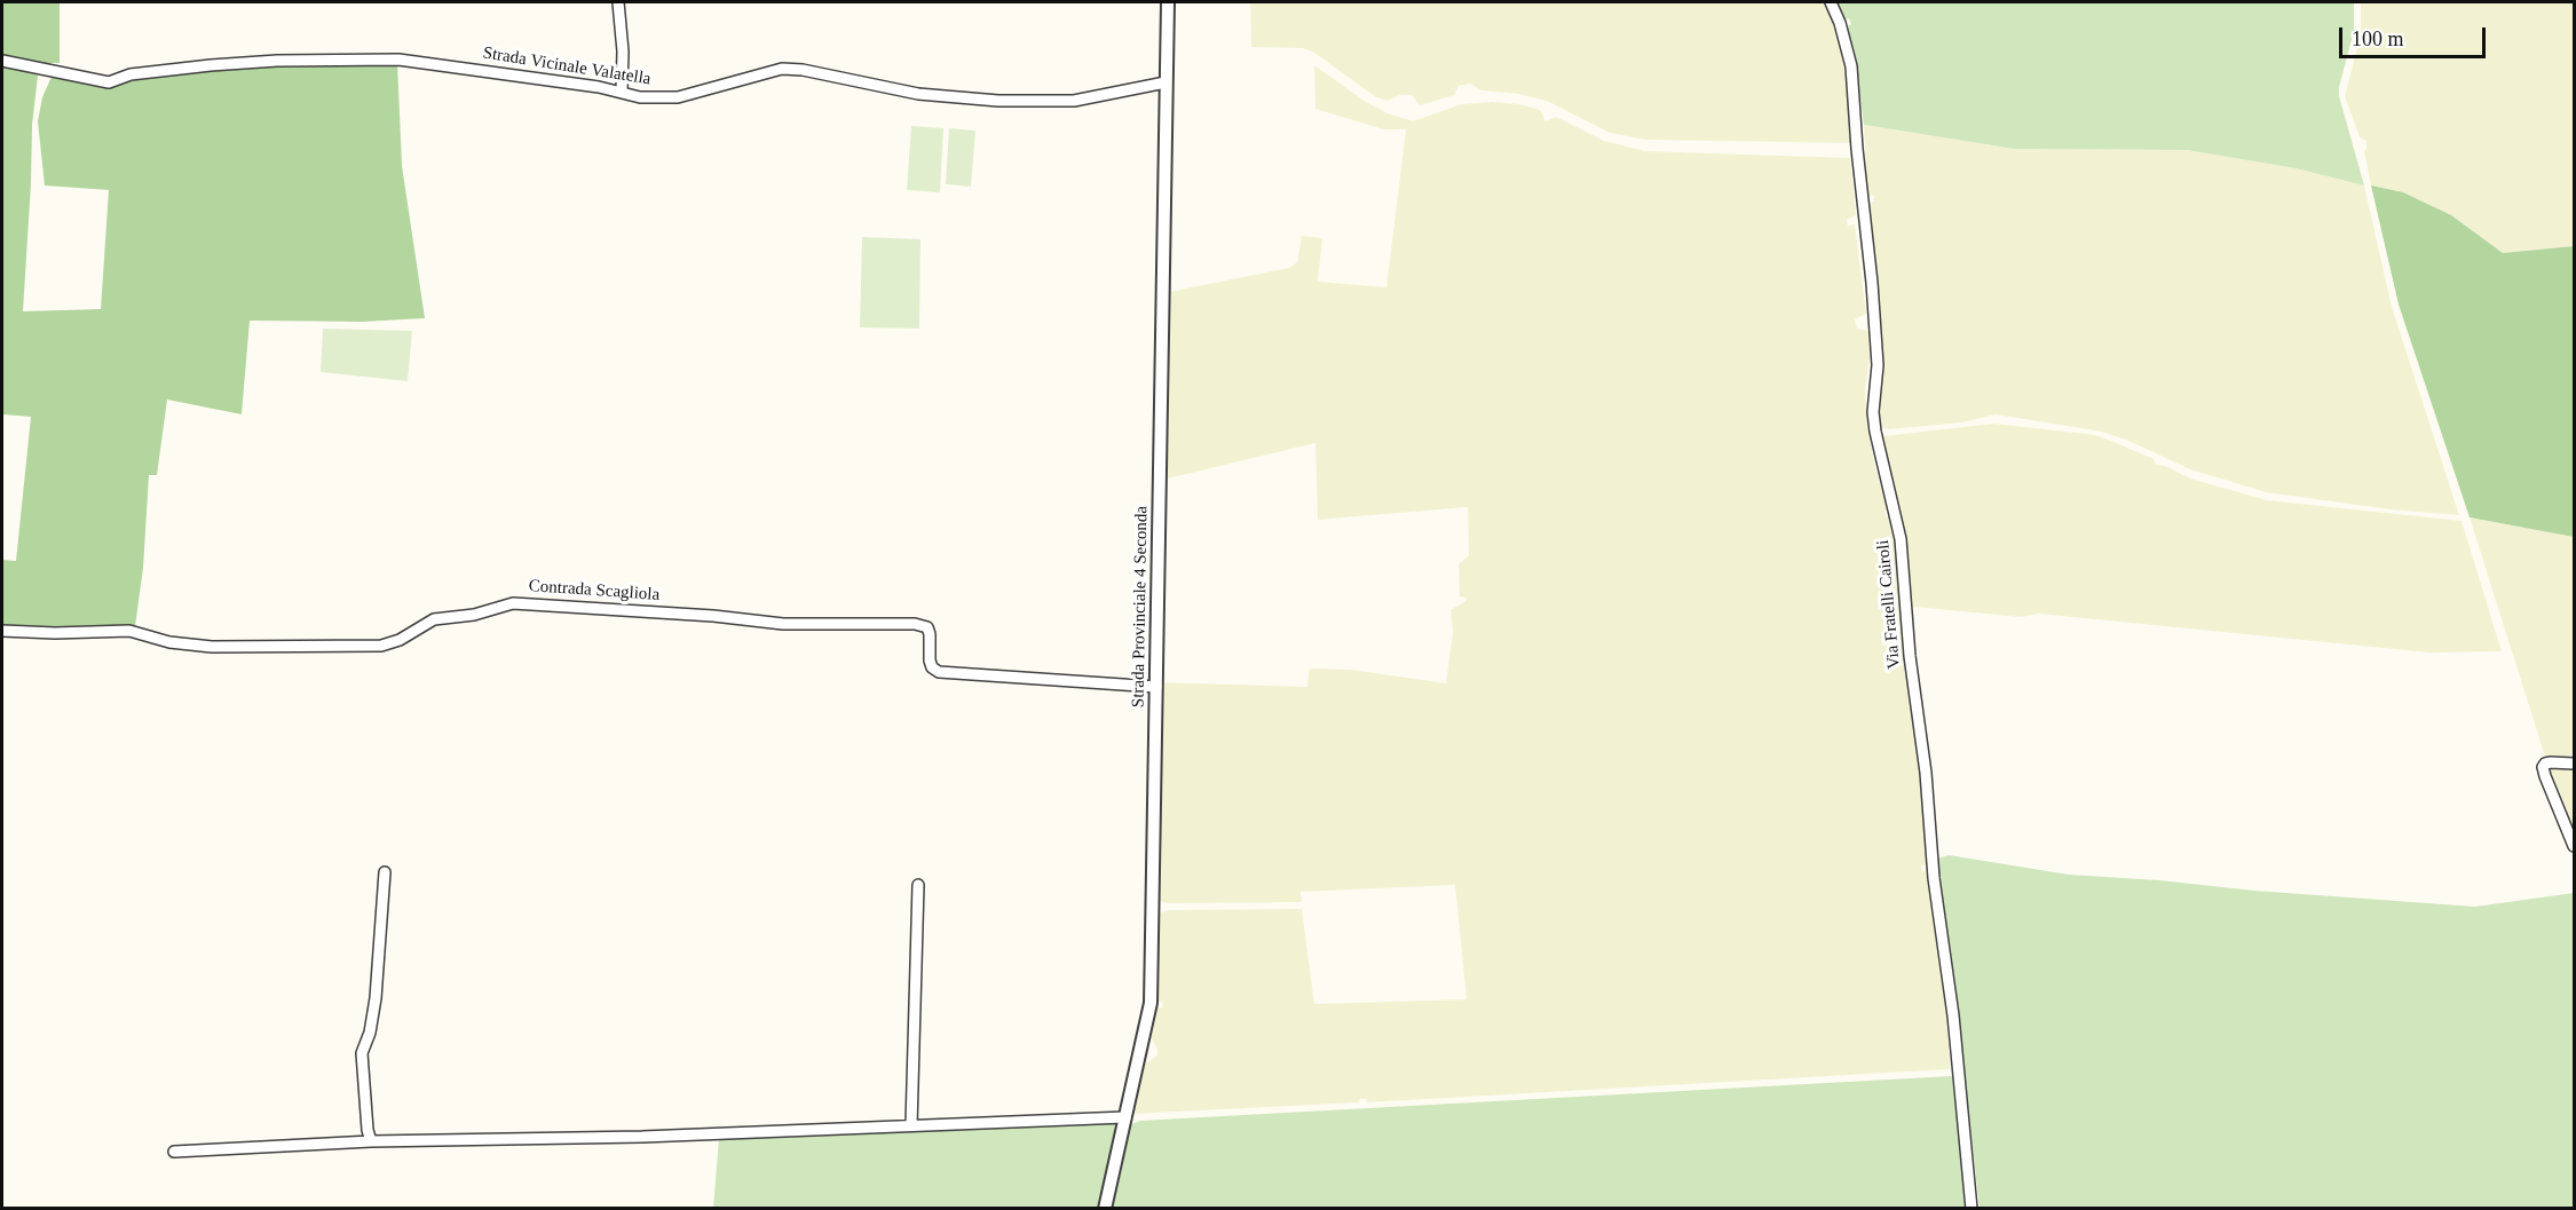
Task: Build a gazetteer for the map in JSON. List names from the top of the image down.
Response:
{
  "streets": {
    "street": [
      "Strada Vicinale Valatella",
      "Contrada Scagliola",
      "Via Fratelli Cairoli",
      "Strada Provinciale 4 Seconda"
    ]
  },
  "crossings": [
    ["Strada Vicinale Valatella", "Strada Provinciale 4 Seconda"],
    ["Contrada Scagliola", "Strada Provinciale 4 Seconda"]
  ],
  "scale_bar": "100 m"
}
